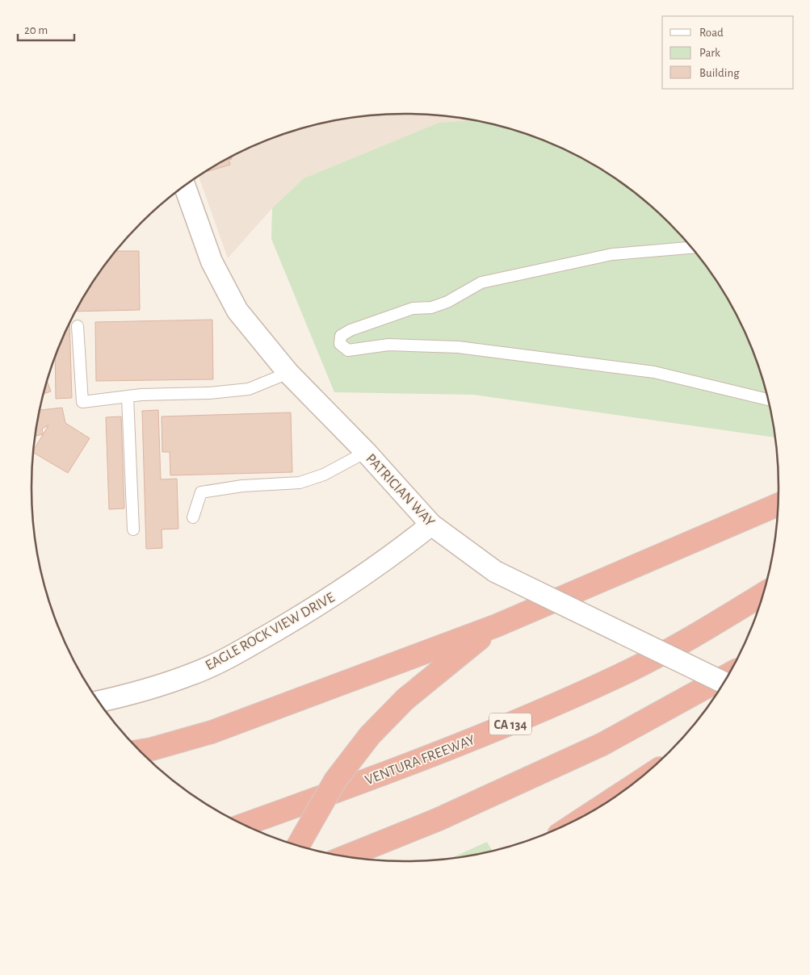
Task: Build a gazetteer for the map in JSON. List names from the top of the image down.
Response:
{
  "streets": {
    "highway": ["CA 134", "VENTURA FREEWAY"],
    "street": ["PATRICIAN WAY", "EAGLE ROCK VIEW DRIVE"]
  },
  "crossings": [
    ["PATRICIAN WAY", "EAGLE ROCK VIEW DRIVE"]
  ],
  "legend": ["Road", "Park", "Building"],
  "scale_bar": "20 m"
}
